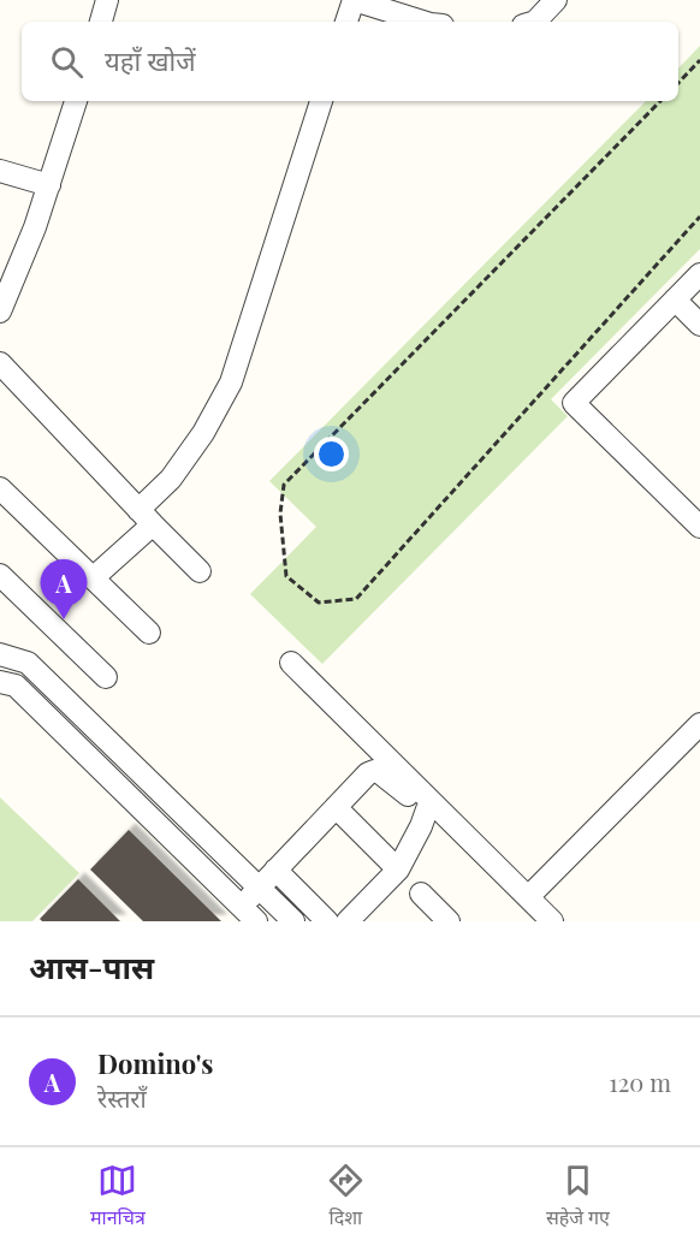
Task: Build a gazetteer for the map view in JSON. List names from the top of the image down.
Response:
{
  "page": {
    "search": "यहाँ खोजें",
    "pins": "A",
    "heading": "आस-पास",
    "list": [
      {
        "mark": "A",
        "name": "Domino's",
        "note": "रेस्तराँ",
        "value": "120 m"
      }
    ],
    "nav": ["मानचित्र", "दिशा", "सहेजे गए"]
  }
}
